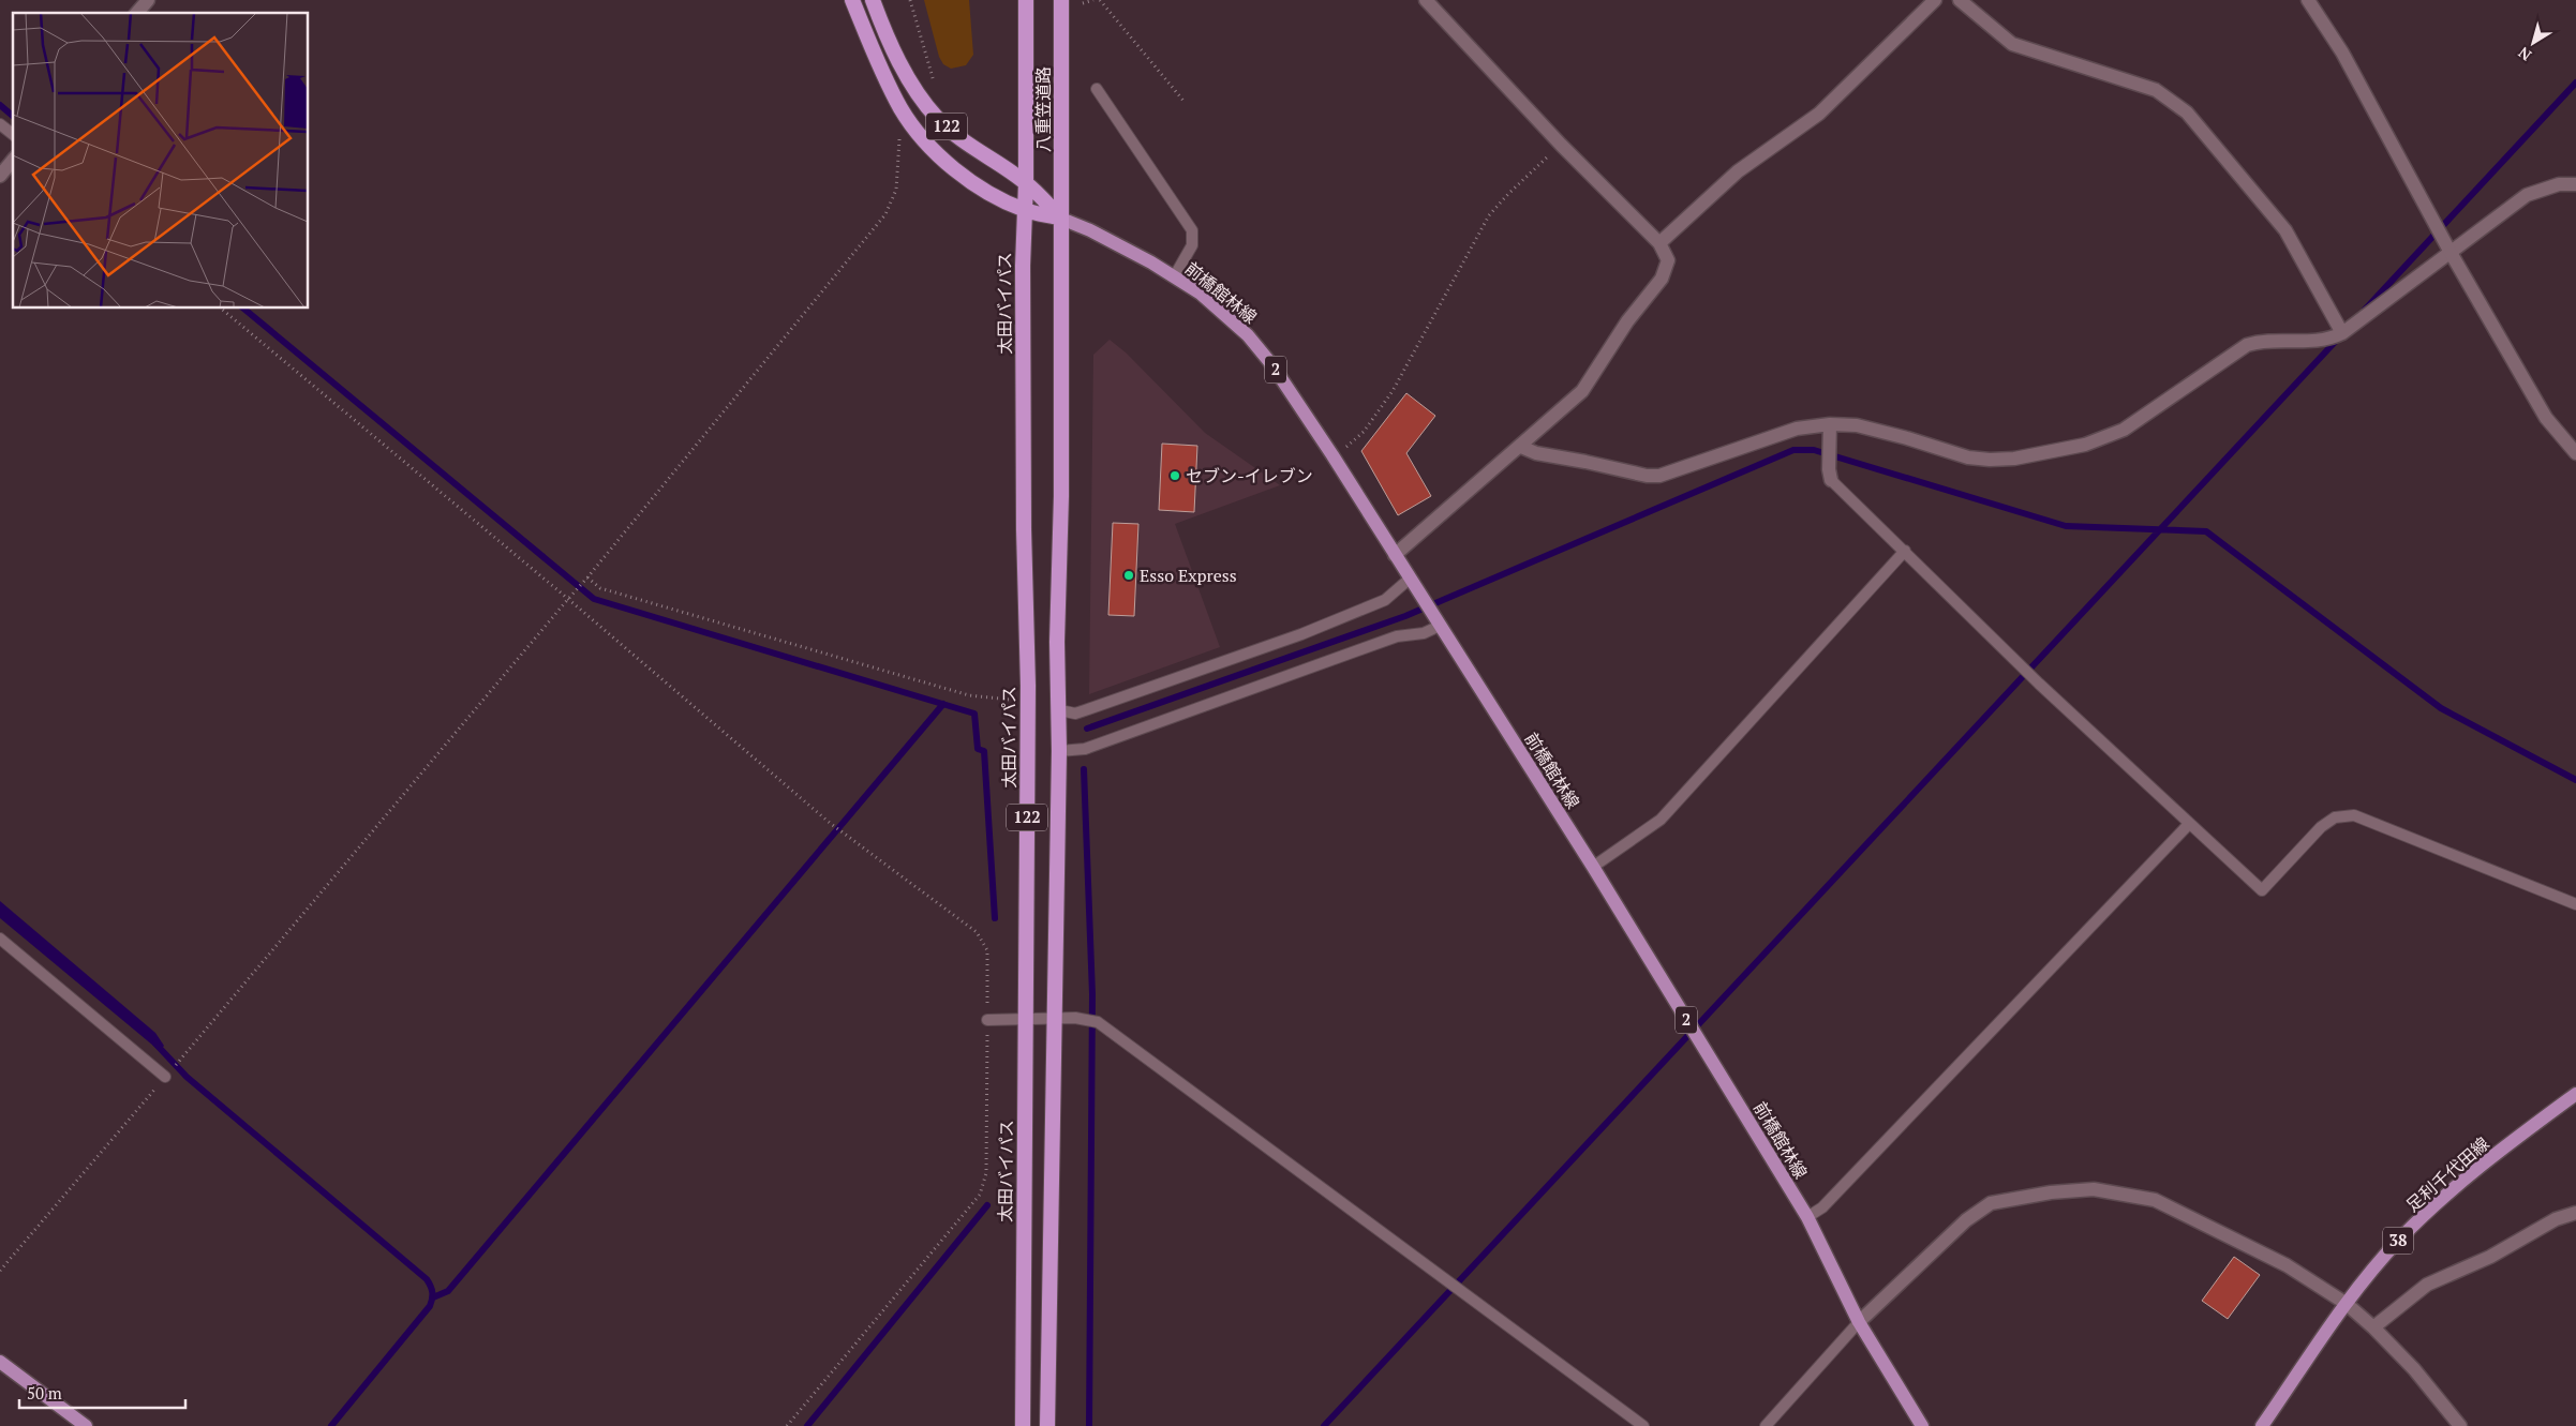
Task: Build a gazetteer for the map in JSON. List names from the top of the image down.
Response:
{
  "streets": {
    "highway": ["八重笠道路", "122", "太田バイパス"],
    "main road": [
      "前橋館林線",
      "2",
      "足利千代田線",
      "38"
    ]
  },
  "crossings": [
    ["八重笠道路", "122"],
    ["八重笠道路", "前橋館林線"],
    ["八重笠道路", "太田バイパス"],
    ["122", "前橋館林線"],
    ["122", "太田バイパス"]
  ],
  "places": ["セブン-イレブン", "Esso Express"],
  "scale_bar": "50 m",
  "north": "bottom left"
}
